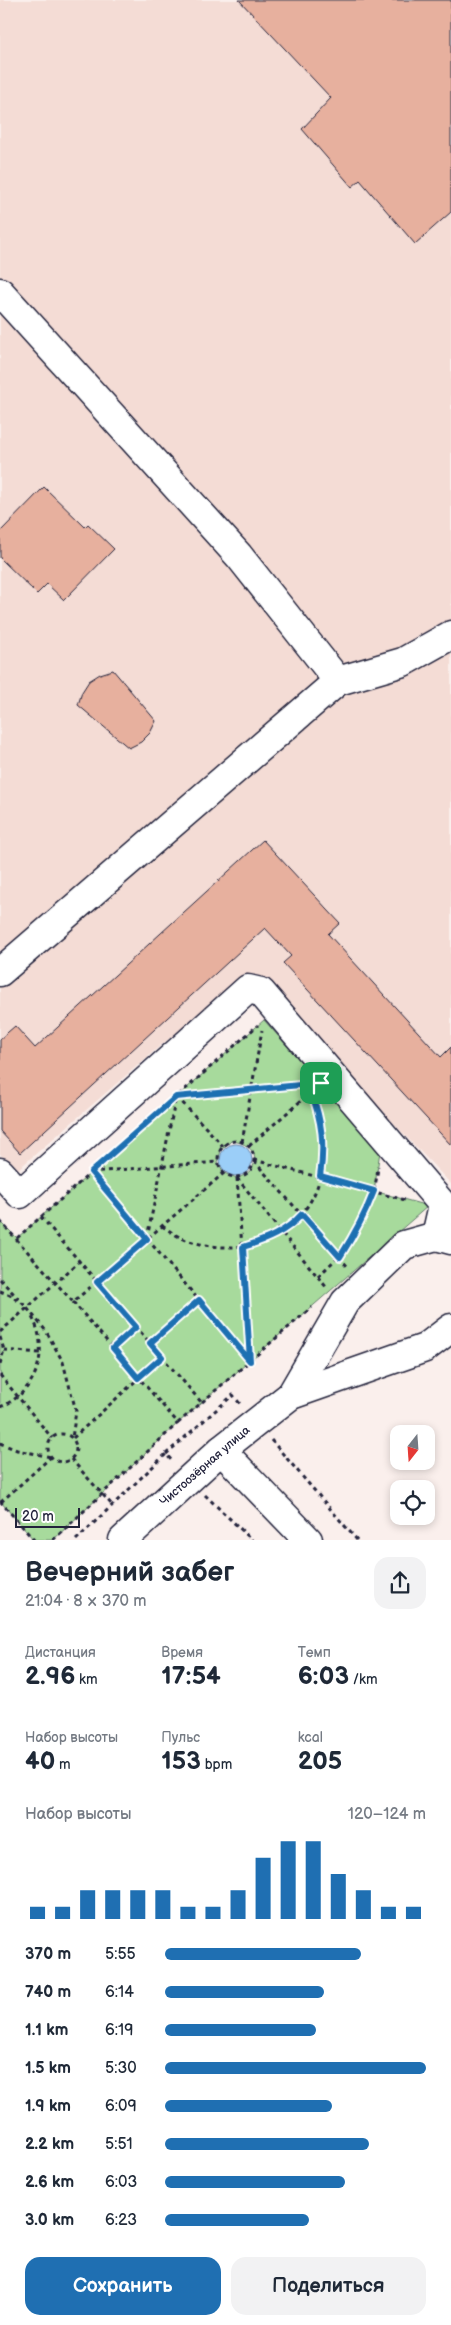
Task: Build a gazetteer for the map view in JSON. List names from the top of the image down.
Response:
{
  "streets": {
    "street": ["Чистоозёрная улица"]
  },
  "scale_bar": "20 m",
  "north": "bottom",
  "page": {
    "scale": "20 m",
    "heading": ["Вечерний забег", "21:04 · 8 × 370 m"],
    "stats": [
      ["Дистанция", "2.96 km"],
      ["Время", "17:54"],
      ["Темп", "6:03 /km"],
      ["Набор высоты", "40 m"],
      ["Пульс", "153 bpm"],
      ["kcal", "205"]
    ],
    "chart": ["Набор высоты", "120–124 m"],
    "list": [
      {
        "name": "370 m",
        "note": "5:55"
      },
      {
        "name": "740 m",
        "note": "6:14"
      },
      {
        "name": "1.1 km",
        "note": "6:19"
      },
      {
        "name": "1.5 km",
        "note": "5:30"
      },
      {
        "name": "1.9 km",
        "note": "6:09"
      },
      {
        "name": "2.2 km",
        "note": "5:51"
      },
      {
        "name": "2.6 km",
        "note": "6:03"
      },
      {
        "name": "3.0 km",
        "note": "6:23"
      }
    ],
    "buttons": ["Сохранить", "Поделиться"]
  }
}
